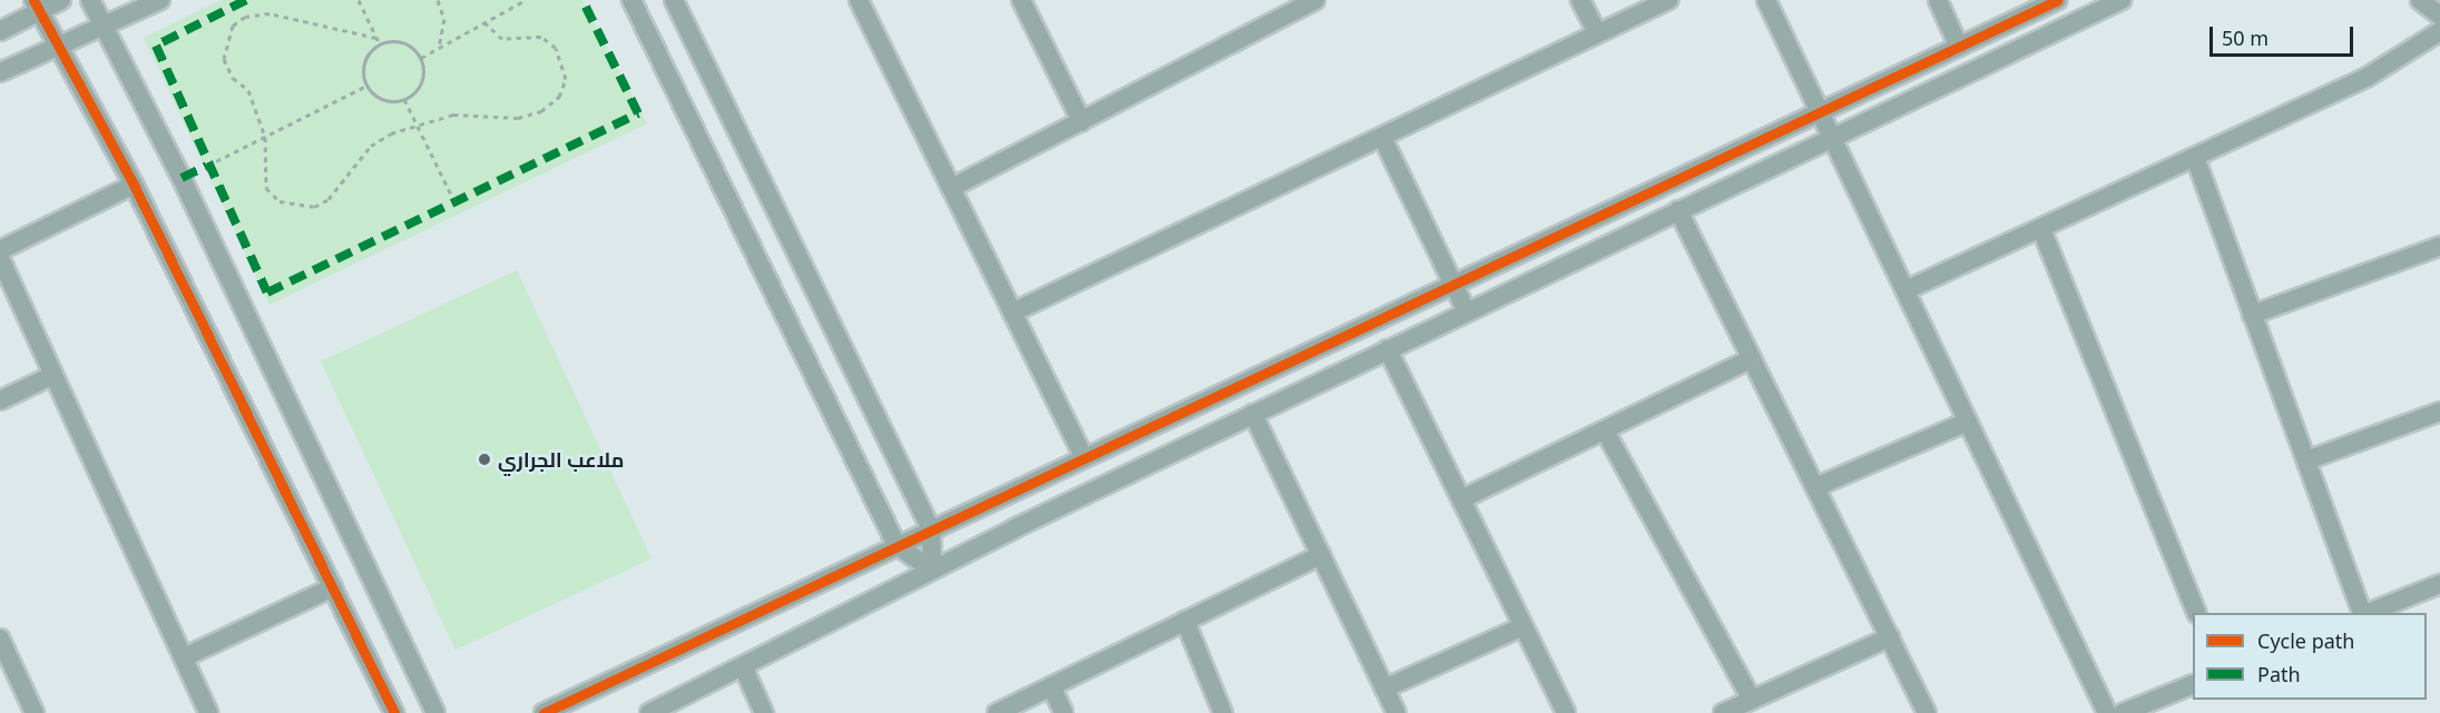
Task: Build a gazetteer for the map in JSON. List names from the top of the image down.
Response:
{
  "places": ["ملاعب الجراري"],
  "legend": ["Cycle path", "Path"],
  "scale_bar": "50 m"
}
